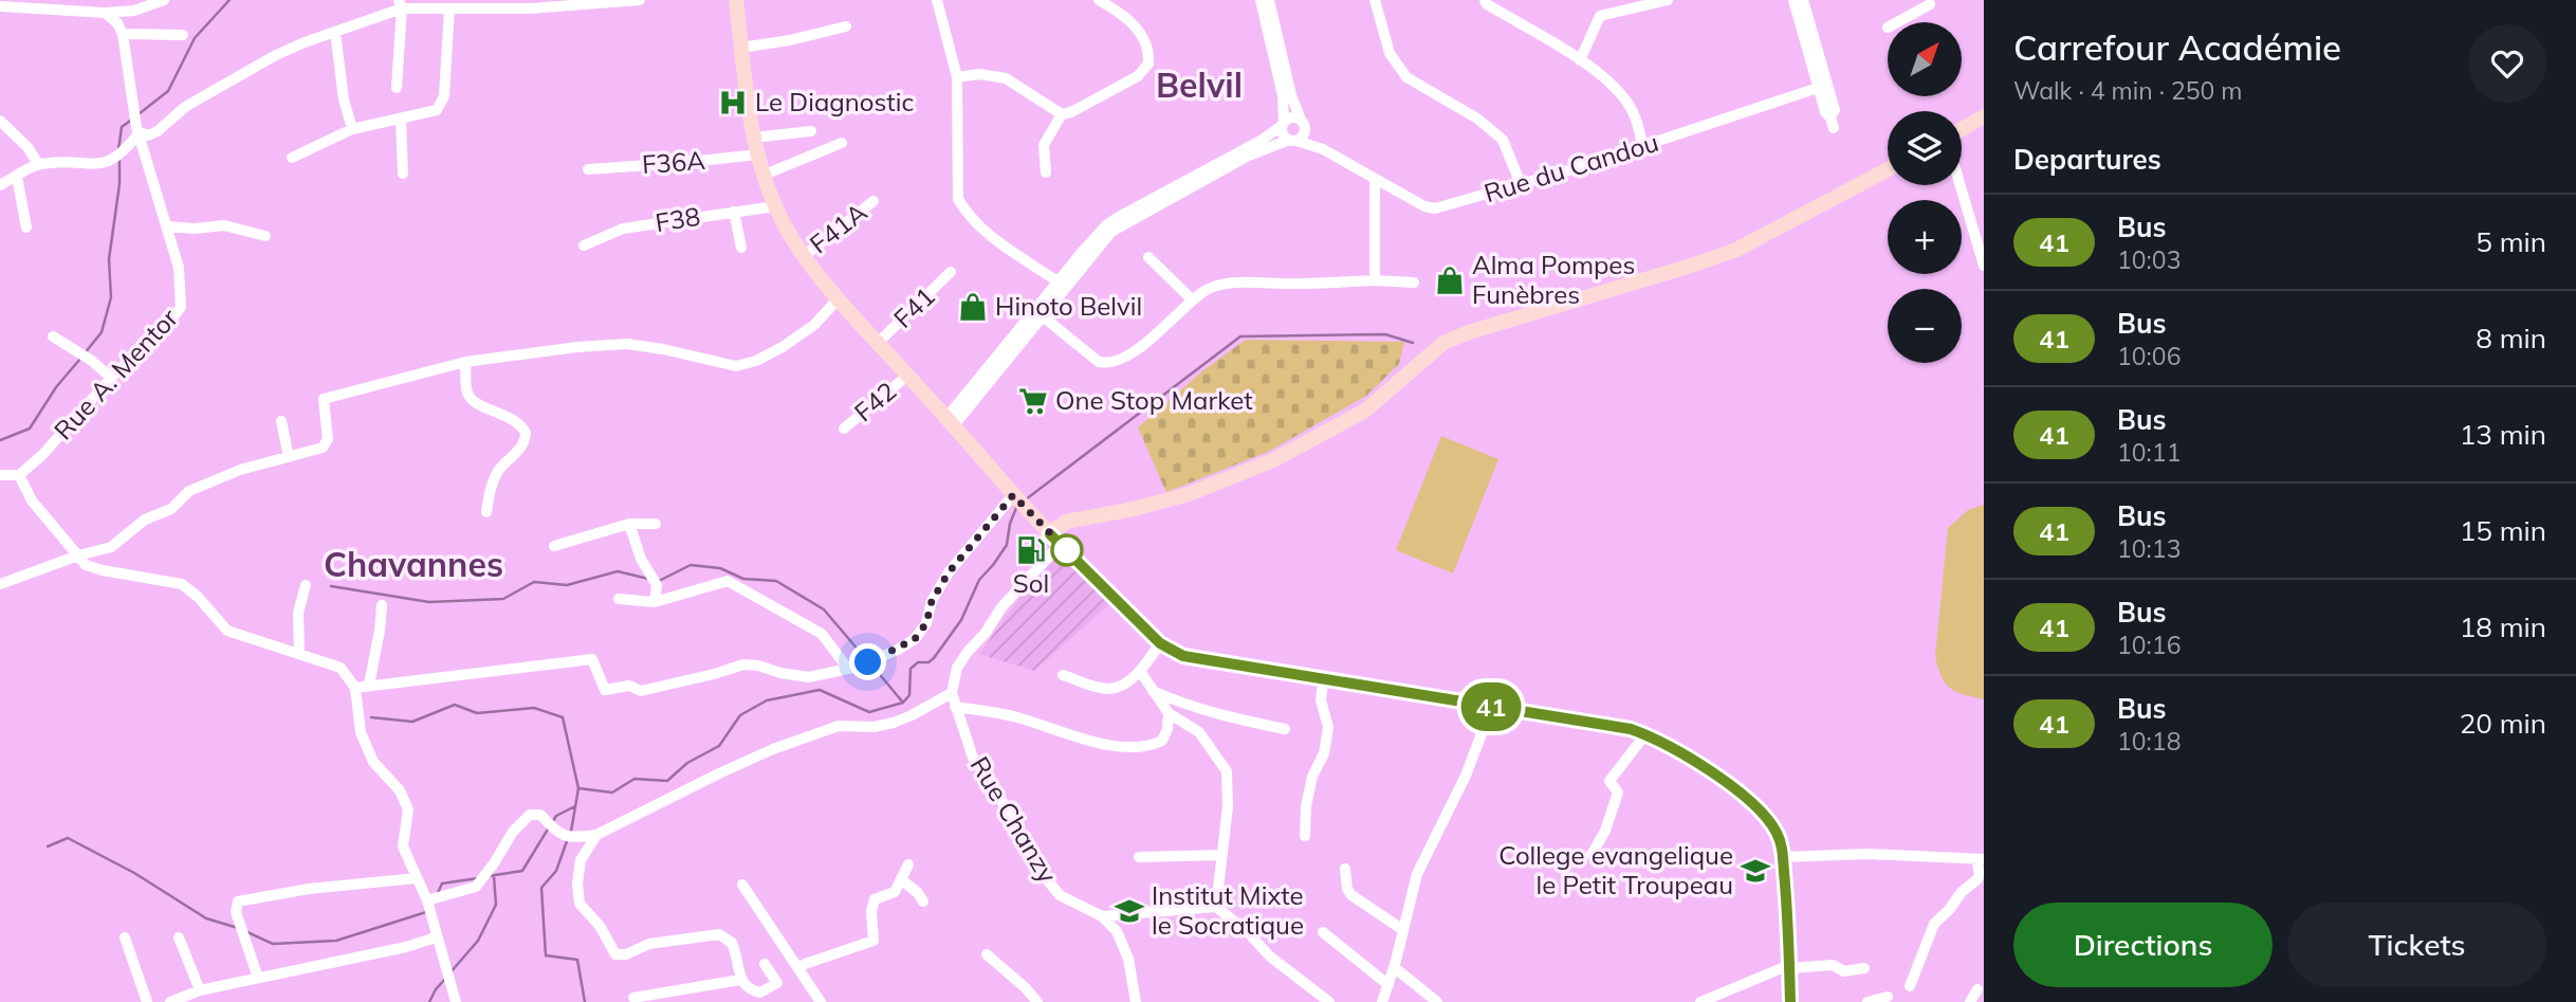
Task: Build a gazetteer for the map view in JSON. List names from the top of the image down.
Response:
{
  "streets": {
    "street": [
      "F36A",
      "Rue du Candou",
      "F38",
      "F41A",
      "F41",
      "Rue A. Mentor",
      "F42",
      "Rue Chanzy"
    ]
  },
  "districts": ["Belvil", "Chavannes"],
  "places": {
    "hospital": ["Le Diagnostic"],
    "shop": ["Alma Pompes Funèbres", "Hinoto Belvil"],
    "supermarket": ["One Stop Market"],
    "fuel station": ["Sol"],
    "school or university": ["College evangelique le Petit Troupeau", "Institut Mixte le Socratique"]
  },
  "lines": ["bus line 41"],
  "north": "top right",
  "page": {
    "on_map": "41",
    "heading": [
      ["Carrefour Académie", "Walk · 4 min · 250 m"],
      "Departures"
    ],
    "map_buttons": ["+", "−"],
    "list": [
      {
        "mark": "41",
        "name": "Bus",
        "note": "10:03",
        "value": "5 min"
      },
      {
        "mark": "41",
        "name": "Bus",
        "note": "10:06",
        "value": "8 min"
      },
      {
        "mark": "41",
        "name": "Bus",
        "note": "10:11",
        "value": "13 min"
      },
      {
        "mark": "41",
        "name": "Bus",
        "note": "10:13",
        "value": "15 min"
      },
      {
        "mark": "41",
        "name": "Bus",
        "note": "10:16",
        "value": "18 min"
      },
      {
        "mark": "41",
        "name": "Bus",
        "note": "10:18",
        "value": "20 min"
      }
    ],
    "buttons": ["Directions", "Tickets"]
  }
}
